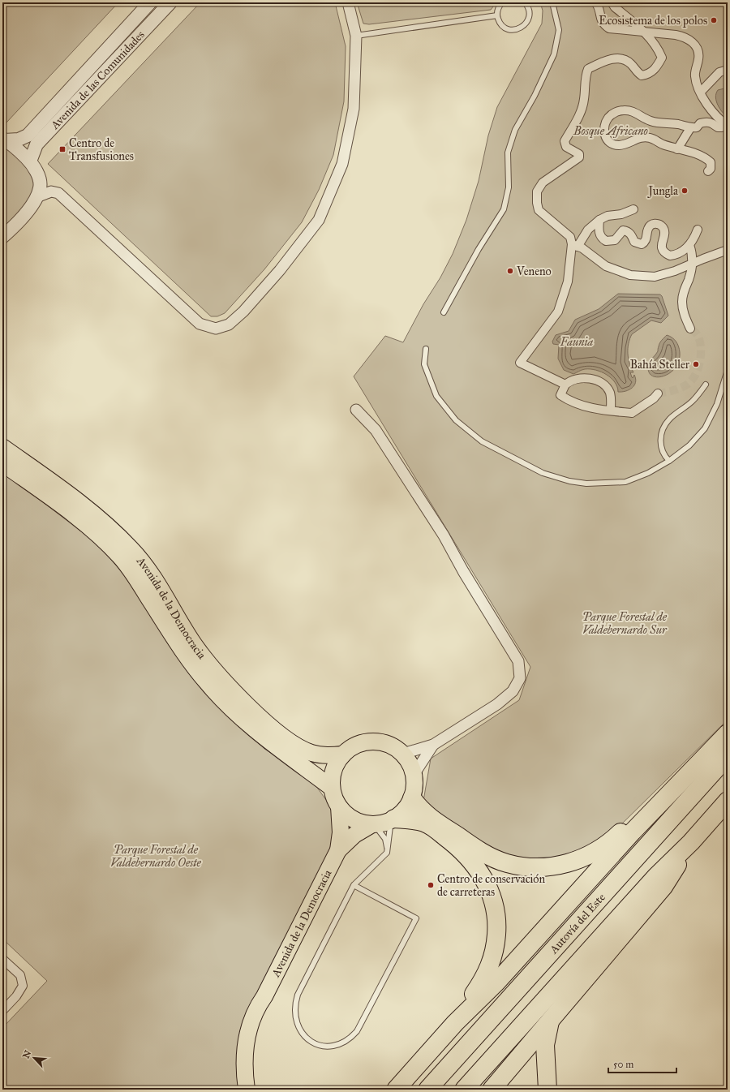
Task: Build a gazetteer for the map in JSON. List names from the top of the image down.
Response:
{
  "streets": {
    "highway": ["Autovía del Este"],
    "main road": ["Avenida de la Democracia"],
    "street": ["Avenida de las Comunidades"]
  },
  "parks": [
    "Bosque Africano",
    "Faunia",
    "Parque Forestal de Valdebernardo Sur",
    "Parque Forestal de Valdebernardo Oeste"
  ],
  "places": {
    "other": [
      "Ecosistema de los polos",
      "Jungla",
      "Veneno",
      "Bahía Steller",
      "Centro de conservación de carreteras"
    ],
    "transit": ["Centro de Transfusiones"]
  },
  "scale_bar": "50 m",
  "north": "top left"
}
